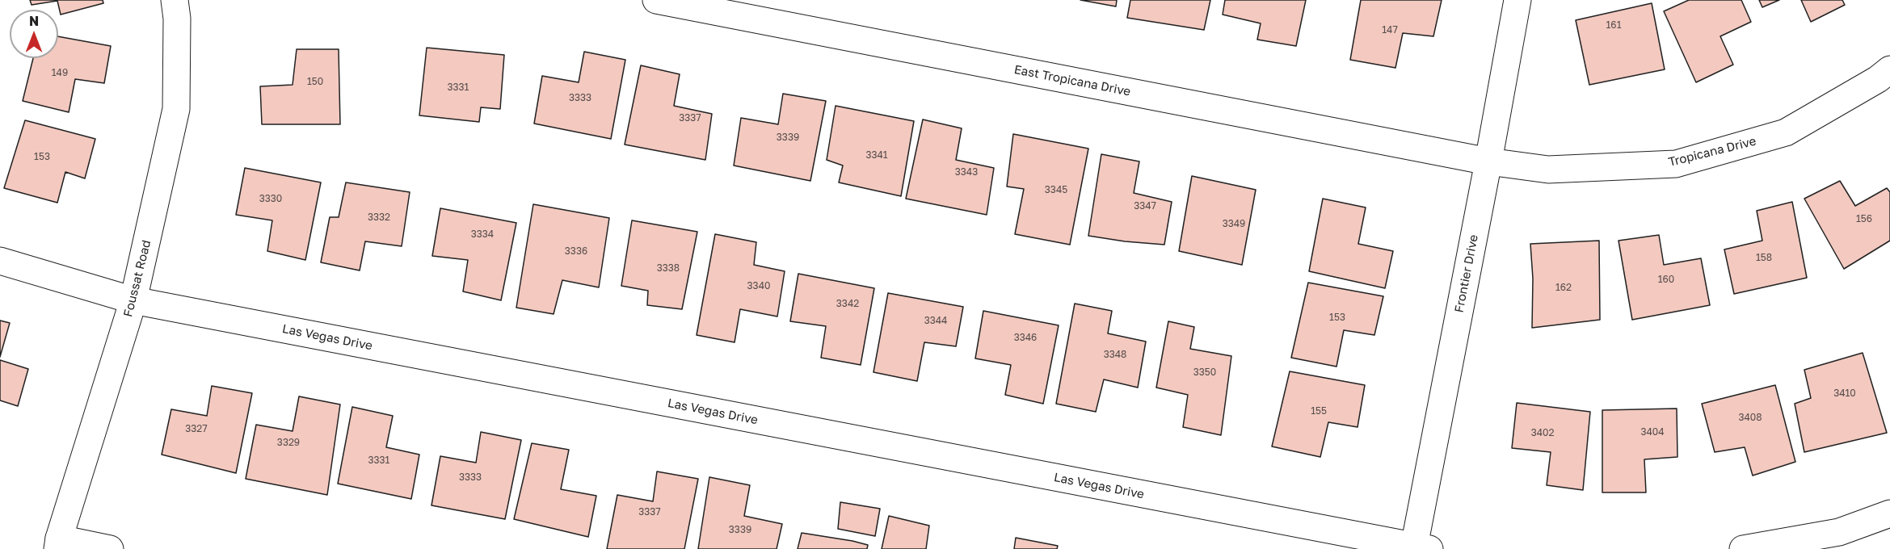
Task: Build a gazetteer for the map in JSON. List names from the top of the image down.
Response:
{
  "streets": {
    "street": [
      "East Tropicana Drive",
      "Tropicana Drive",
      "Frontier Drive",
      "Foussat Road",
      "Las Vegas Drive"
    ]
  },
  "crossings": [
    ["East Tropicana Drive", "Tropicana Drive"],
    ["East Tropicana Drive", "Frontier Drive"],
    ["Tropicana Drive", "Frontier Drive"],
    ["Frontier Drive", "Las Vegas Drive"],
    ["Foussat Road", "Las Vegas Drive"]
  ],
  "house_numbers": [
    "161",
    "147",
    "149",
    "150",
    "3331",
    "3333",
    "3337",
    "3339",
    "3341",
    "153",
    "3343",
    "3345",
    "3330",
    "3347",
    "3332",
    "156",
    "3349",
    "3334",
    "3336",
    "158",
    "3338",
    "160",
    "3340",
    "162",
    "3342",
    "153",
    "3344",
    "3346",
    "3348",
    "3350",
    "3410",
    "155",
    "3408",
    "3327",
    "3404",
    "3402",
    "3329",
    "3331",
    "3333",
    "3337",
    "3339"
  ],
  "north": "top"
}
